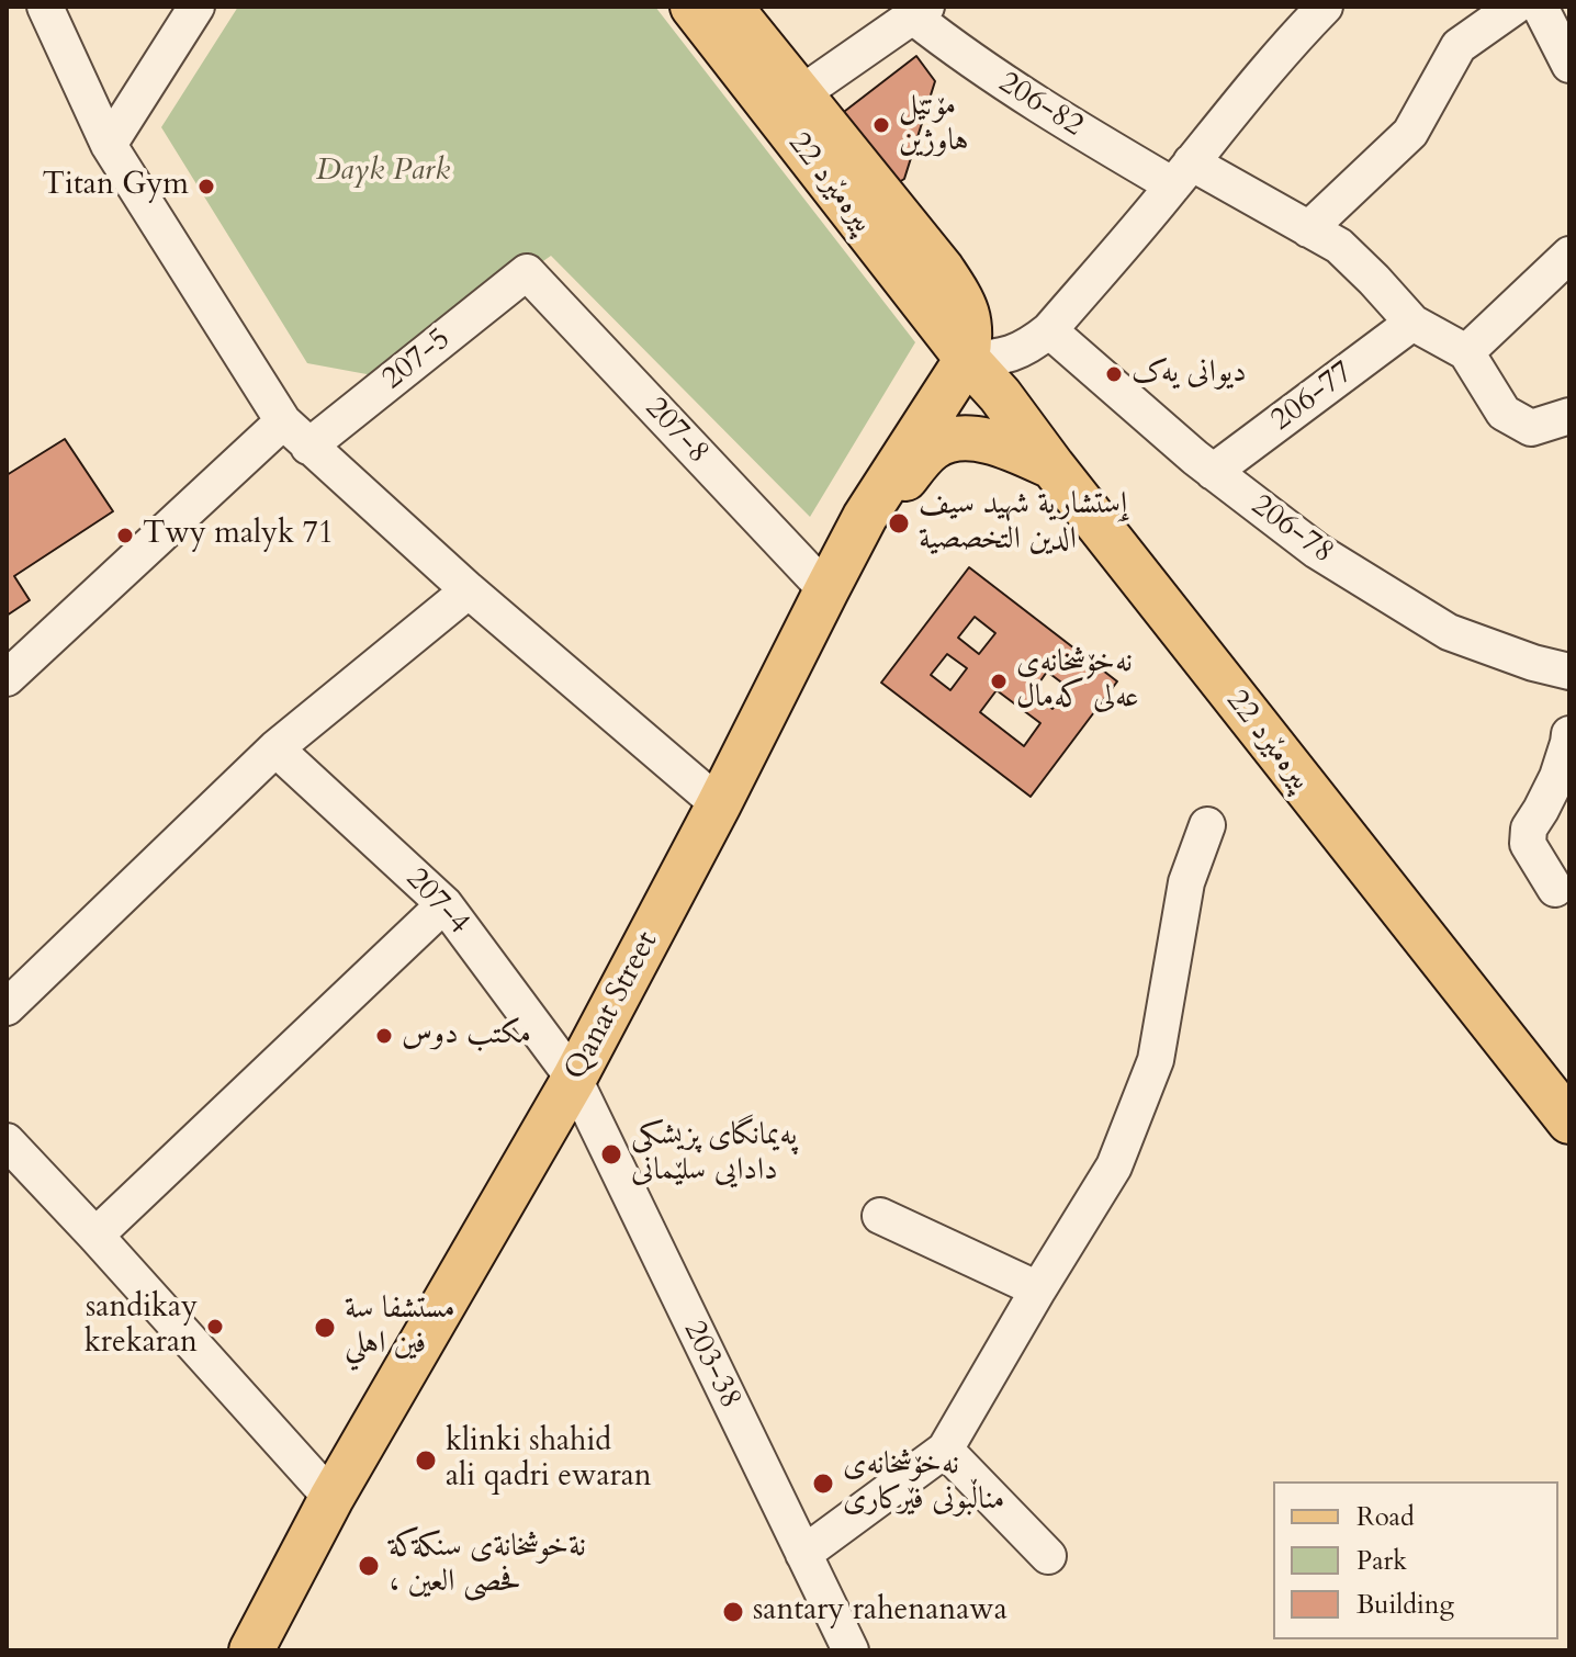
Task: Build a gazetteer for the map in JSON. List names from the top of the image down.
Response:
{
  "streets": {
    "main road": ["22 پیرەمێرد", "Qanat Street"],
    "street": [
      "206-82",
      "207-5",
      "206-77",
      "207-8",
      "206-78",
      "207-4",
      "203-38"
    ]
  },
  "crossings": [
    ["206-82", "206-77"],
    ["22 پیرەمێرد", "Qanat Street"],
    ["207-5", "207-8"],
    ["206-77", "206-78"],
    ["207-8", "Qanat Street"],
    ["207-4", "Qanat Street"],
    ["207-4", "203-38"],
    ["Qanat Street", "203-38"]
  ],
  "parks": ["Dayk Park"],
  "places": [
    "مۆتێل هاوژین",
    "Titan Gym",
    "دیوانی یەک",
    "ٳستشارية شهيد سیف الدين التخصصية",
    "Twy malyk 71",
    "نەخۆشخانەی عەلی کەمال",
    "مكتب دوس",
    "پەیمانگای پزیشکی دادایی سلێمانی",
    "sandikay krekaran",
    "مستشفا سة فين اهلي",
    "klinki shahid ali qadri ewaran",
    "نەخۆشخانەی مناڵبونی فێرکاری",
    "نةخوشخانةى سنكةكة ، فحصى العين",
    "santary rahenanawa"
  ],
  "legend": ["Road", "Park", "Building"]
}
